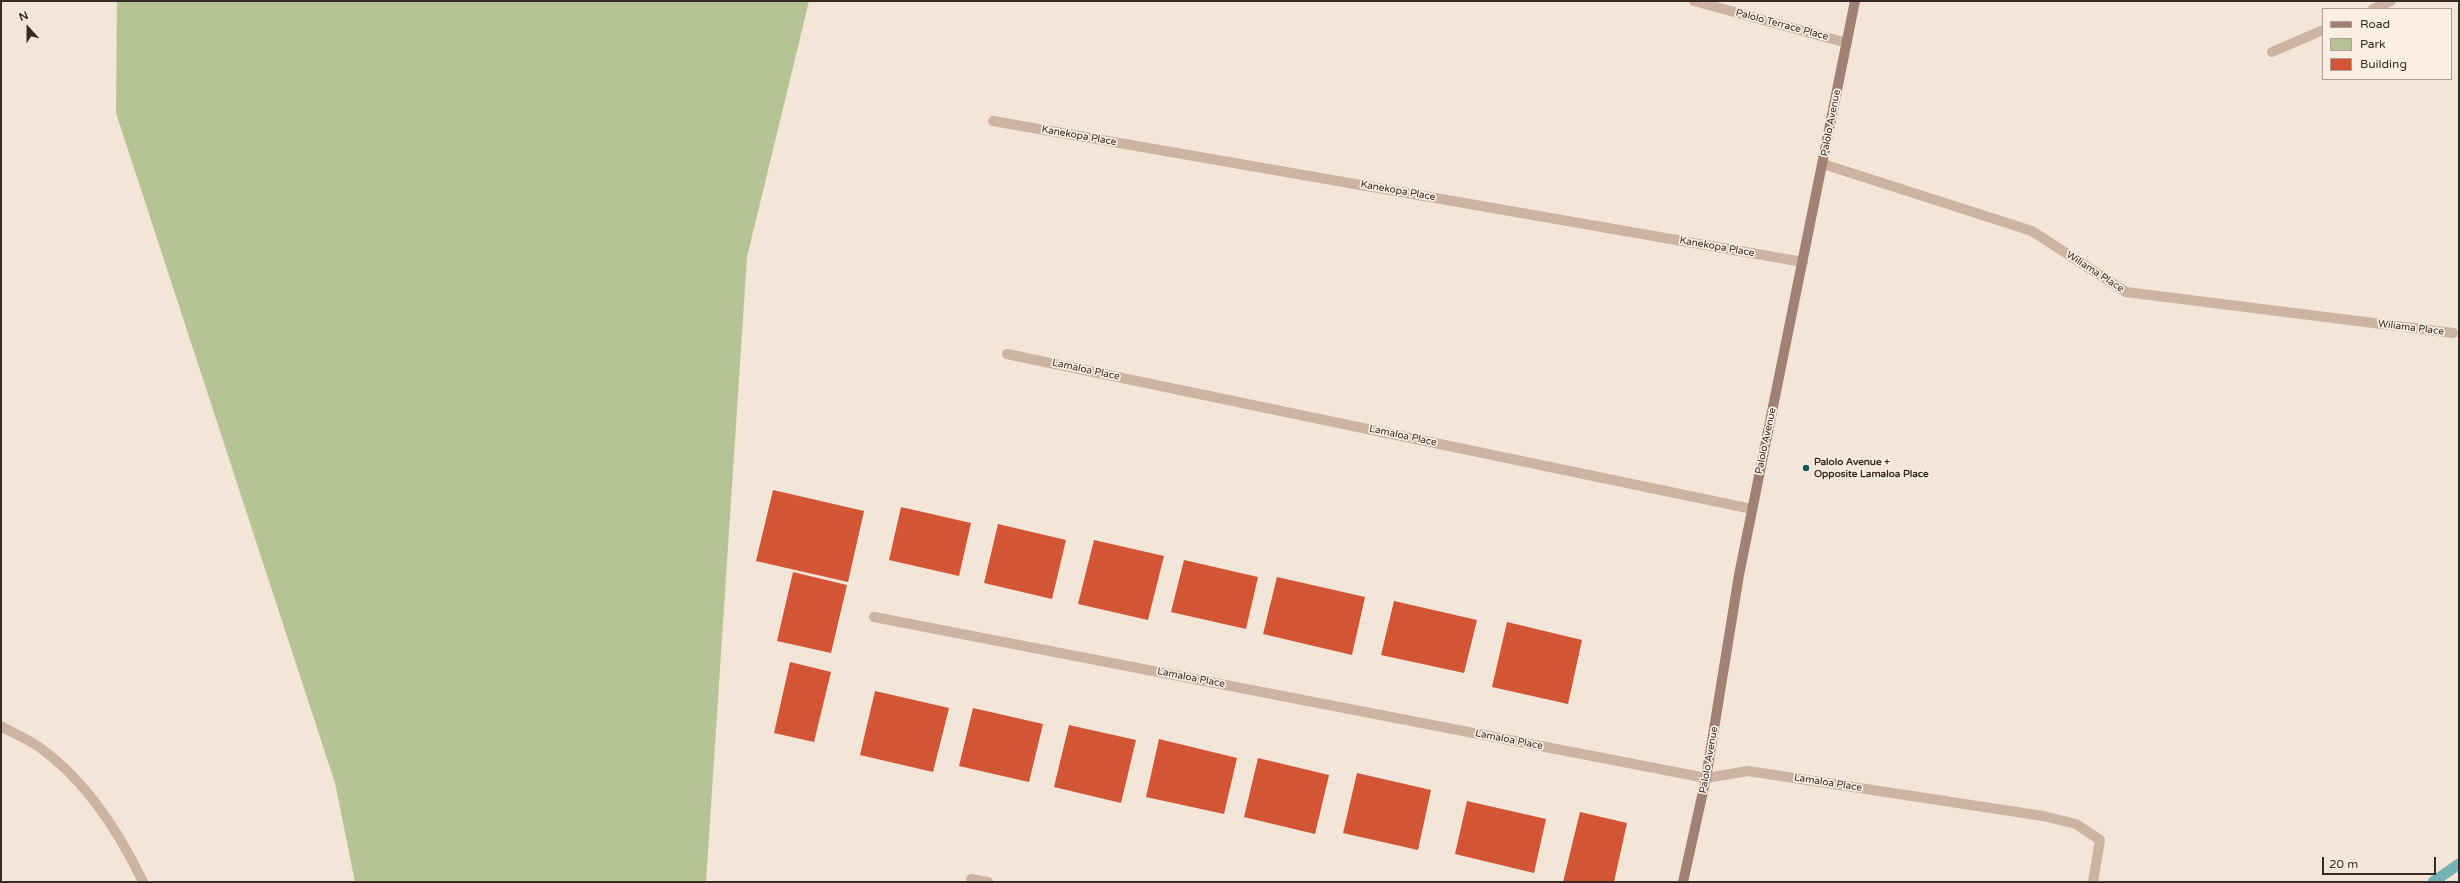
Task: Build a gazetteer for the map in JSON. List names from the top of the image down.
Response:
{
  "streets": {
    "street": [
      "Palolo Terrace Place",
      "Palolo Avenue",
      "Kanekopa Place",
      "Wiliama Place",
      "Lamaloa Place"
    ]
  },
  "crossings": [
    ["Palolo Terrace Place", "Palolo Avenue"],
    ["Palolo Avenue", "Kanekopa Place"],
    ["Palolo Avenue", "Wiliama Place"],
    ["Palolo Avenue", "Lamaloa Place"]
  ],
  "places": ["Palolo Avenue + Opposite Lamaloa Place"],
  "legend": ["Road", "Park", "Building"],
  "scale_bar": "20 m",
  "north": "top"
}
